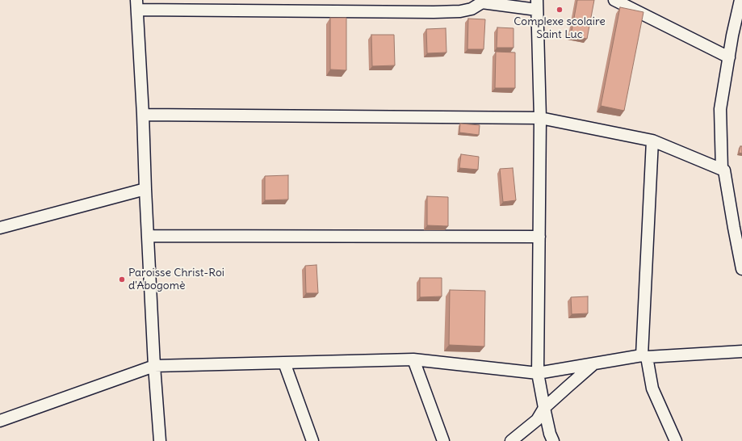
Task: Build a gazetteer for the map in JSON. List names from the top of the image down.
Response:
{
  "places": ["Complexe scolaire Saint Luc", "Paroisse Christ-Roi d'Abogomè"]
}
